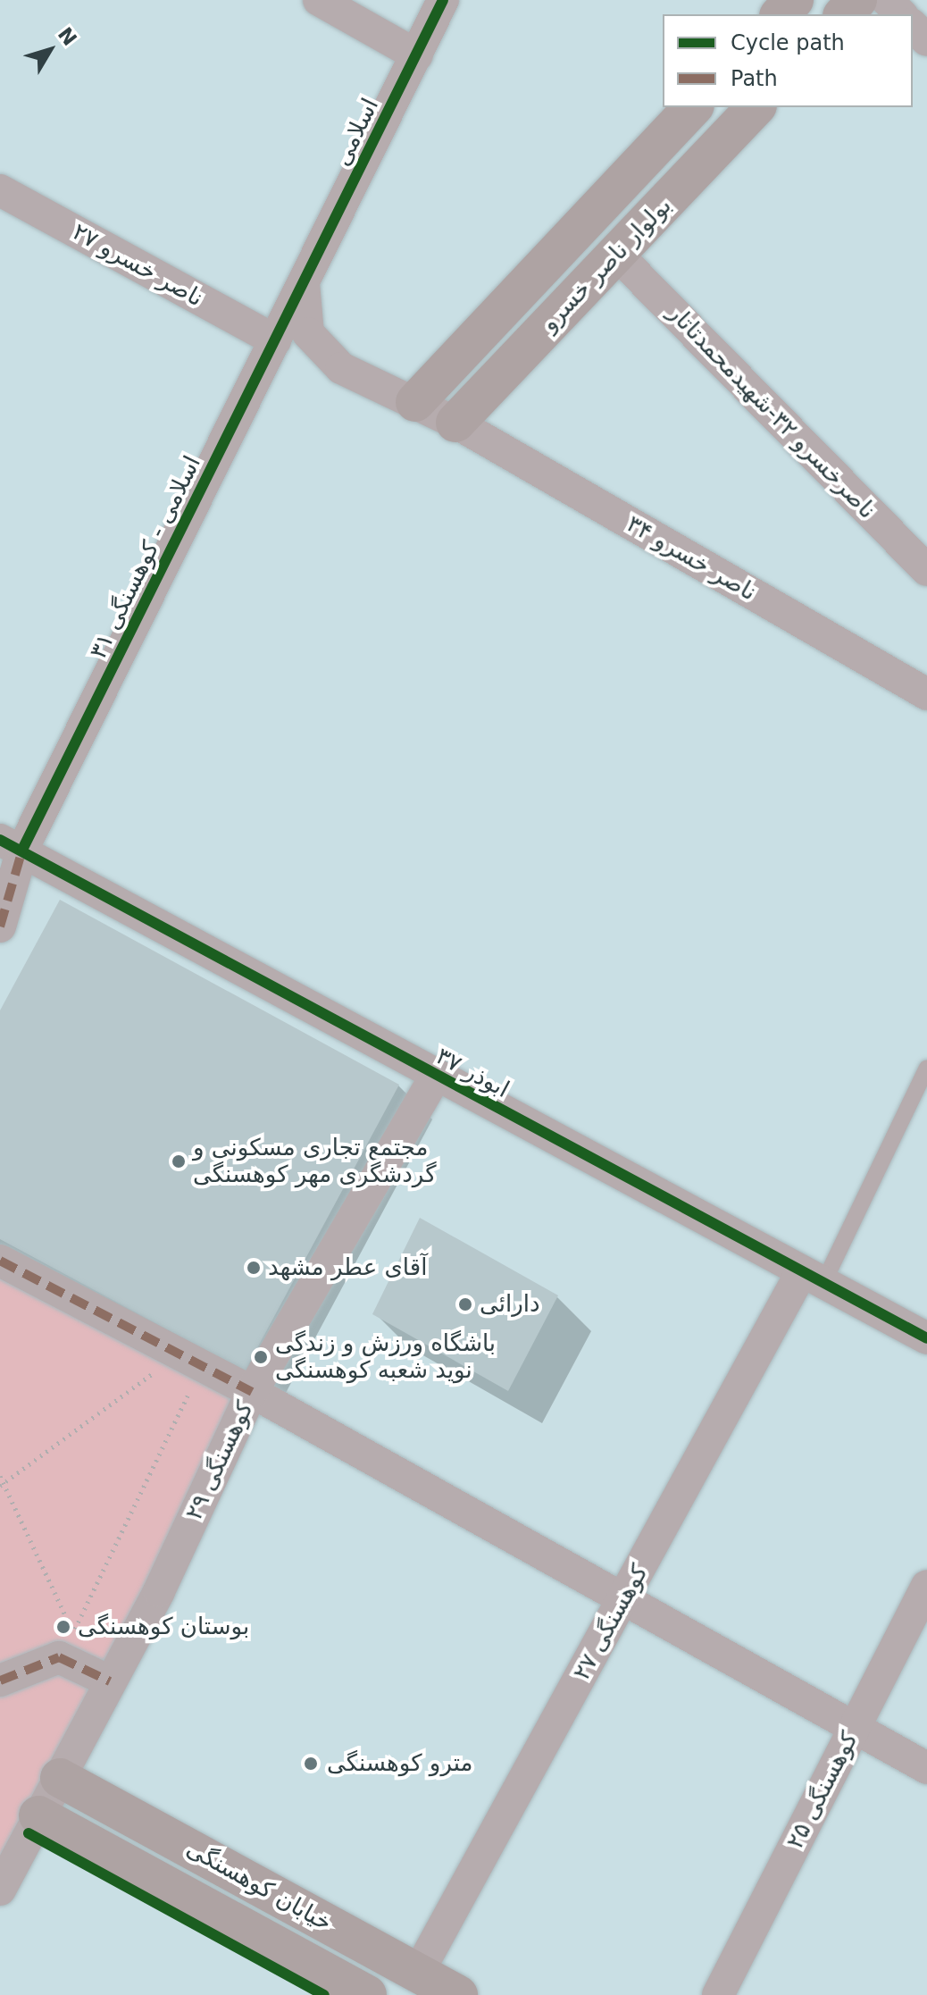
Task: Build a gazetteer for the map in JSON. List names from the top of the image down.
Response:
{
  "streets": {
    "street": [
      "اسلامی",
      "بولوار ناصر خسرو",
      "ناصر خسرو ۲۷",
      "ناصرخسرو ۳۲-شهیدمحمدتاتار",
      "اسلامی - کوهسنگی ۳۱",
      "ناصر خسرو ۳۴",
      "ابوذر ۳۷",
      "کوهسنگی ۲۹",
      "کوهسنگی ۲۷",
      "کوهسنگی ۲۵",
      "خیابان کوهسنگی"
    ]
  },
  "crossings": [
    ["اسلامی", "اسلامی - کوهسنگی ۳۱"],
    ["اسلامی", "ناصر خسرو ۳۴"],
    ["بولوار ناصر خسرو", "ناصرخسرو ۳۲-شهیدمحمدتاتار"],
    ["بولوار ناصر خسرو", "ناصر خسرو ۳۴"],
    ["ناصر خسرو ۲۷", "اسلامی - کوهسنگی ۳۱"],
    ["اسلامی - کوهسنگی ۳۱", "ناصر خسرو ۳۴"],
    ["اسلامی - کوهسنگی ۳۱", "ابوذر ۳۷"],
    ["ابوذر ۳۷", "کوهسنگی ۲۹"],
    ["ابوذر ۳۷", "کوهسنگی ۲۷"],
    ["کوهسنگی ۲۹", "خیابان کوهسنگی"],
    ["کوهسنگی ۲۷", "خیابان کوهسنگی"]
  ],
  "places": [
    "مجتمع تجاری مسکونی و گردشگری مهر کوهسنگی",
    "آقای عطر مشهد",
    "دارائی",
    "باشگاه ورزش و زندگی نوید شعبه کوهسنگی",
    "بوستان کوهسنگی",
    "مترو کوهسنگی"
  ],
  "legend": ["Cycle path", "Path"],
  "north": "top right"
}
